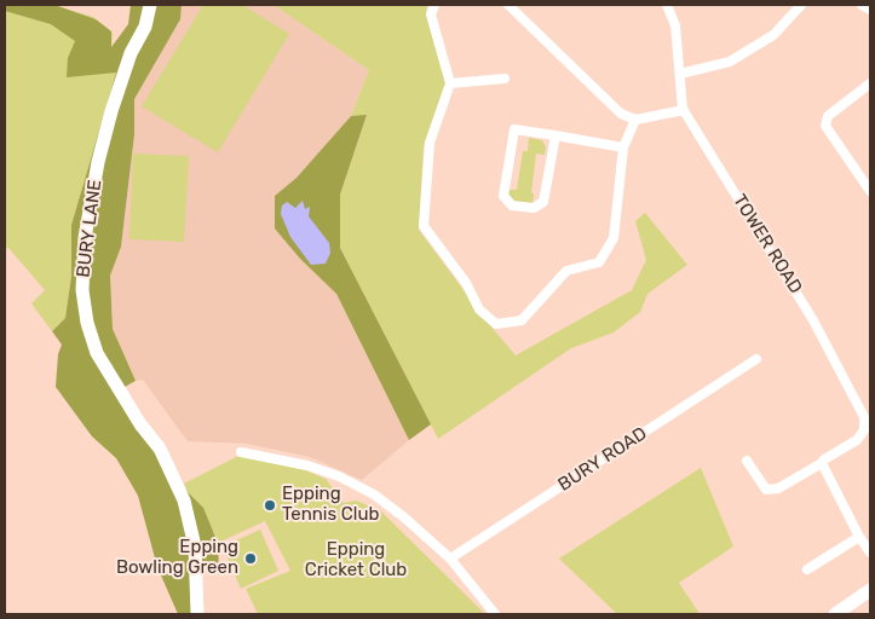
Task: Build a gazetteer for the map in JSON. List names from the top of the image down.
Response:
{
  "streets": {
    "main road": ["BURY LANE"],
    "street": ["TOWER ROAD", "BURY ROAD"]
  },
  "parks": ["Epping Cricket Club"],
  "places": ["Epping Tennis Club", "Epping Bowling Green"]
}
